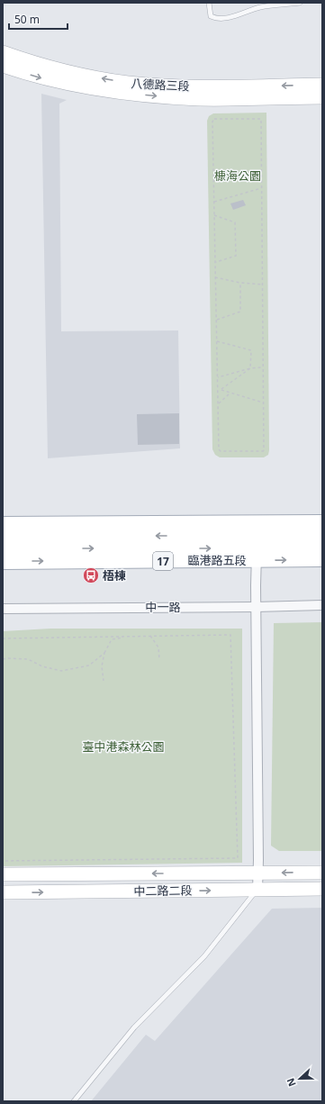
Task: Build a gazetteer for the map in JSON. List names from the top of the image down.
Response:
{
  "streets": {
    "main road": ["臨港路五段", "17"],
    "street": ["八德路三段", "中一路", "中二路二段"]
  },
  "parks": ["槺海公園", "臺中港森林公園"],
  "places": {
    "bus stop": ["梧棟"]
  },
  "scale_bar": "50 m",
  "north": "left"
}
